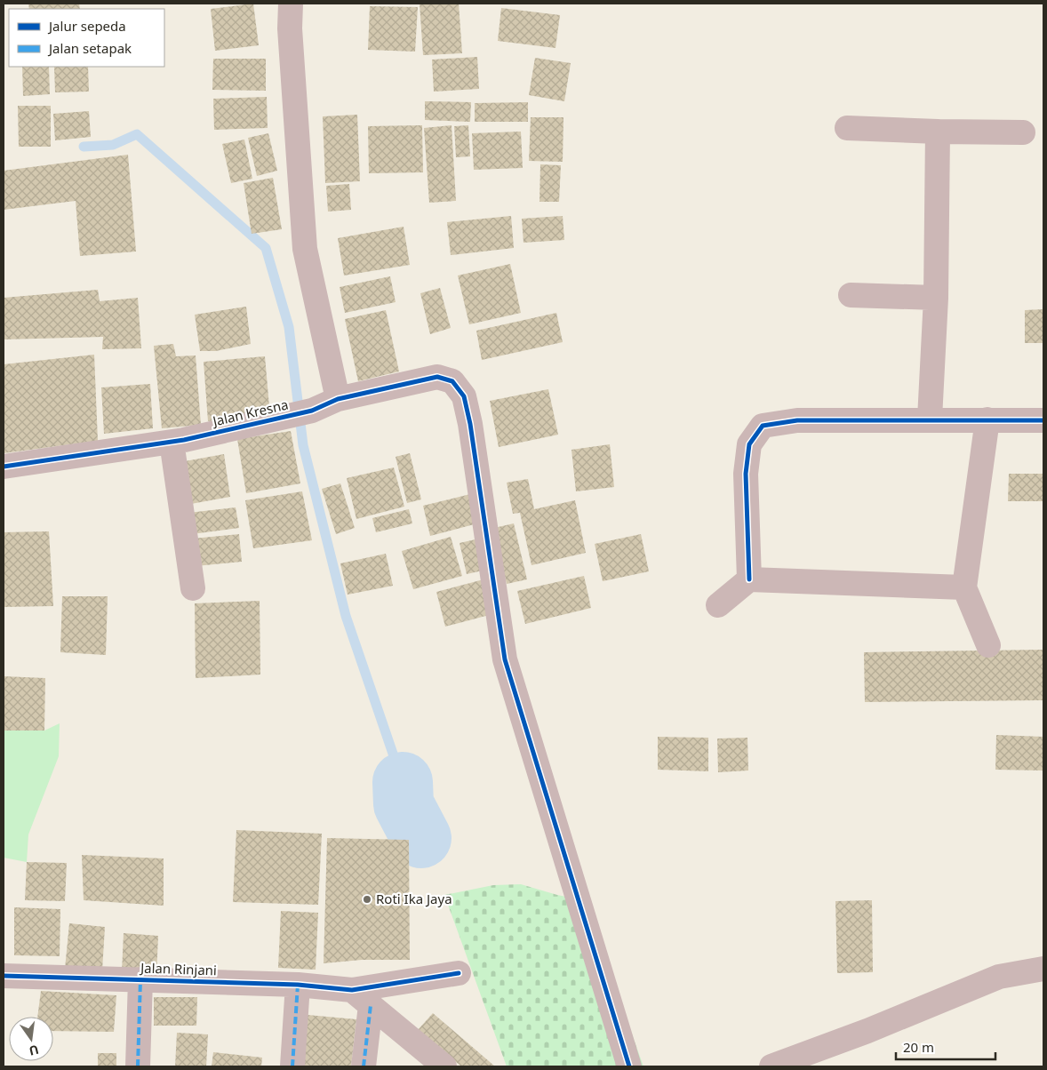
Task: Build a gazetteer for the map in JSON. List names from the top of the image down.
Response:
{
  "streets": {
    "street": ["Jalan Kresna", "Jalan Rinjani"]
  },
  "places": ["Roti Ika Jaya"],
  "legend": ["Jalur sepeda", "Jalan setapak"],
  "scale_bar": "20 m",
  "north": "bottom"
}
